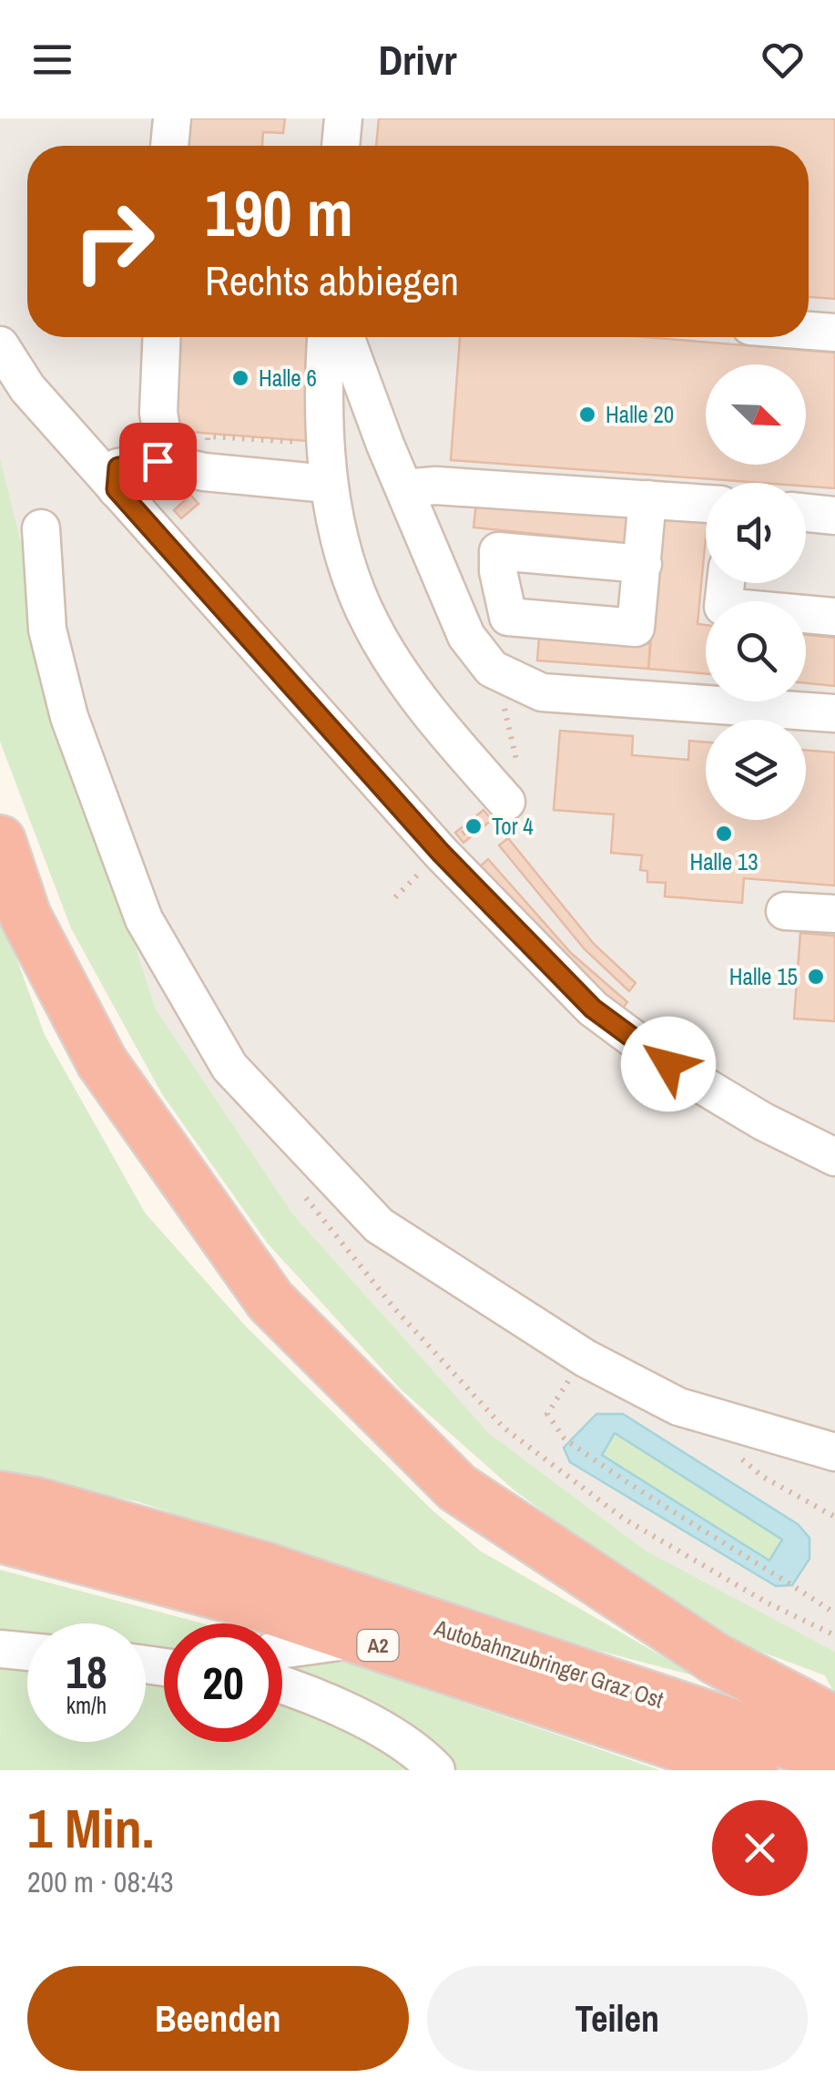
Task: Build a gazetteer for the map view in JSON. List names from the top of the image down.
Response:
{
  "streets": {
    "highway": ["A2", "Autobahnzubringer Graz Ost"]
  },
  "places": [
    "Halle 6",
    "Halle 20",
    "Tor 4",
    "Halle 13",
    "Halle 15"
  ],
  "north": "bottom right",
  "page": {
    "header": "Drivr",
    "turn": ["190 m", "Rechts abbiegen"],
    "speed": "18 km/h",
    "limit": "20",
    "heading": ["1 Min.", "200 m · 08:43"],
    "buttons": ["Beenden", "Teilen"]
  }
}
